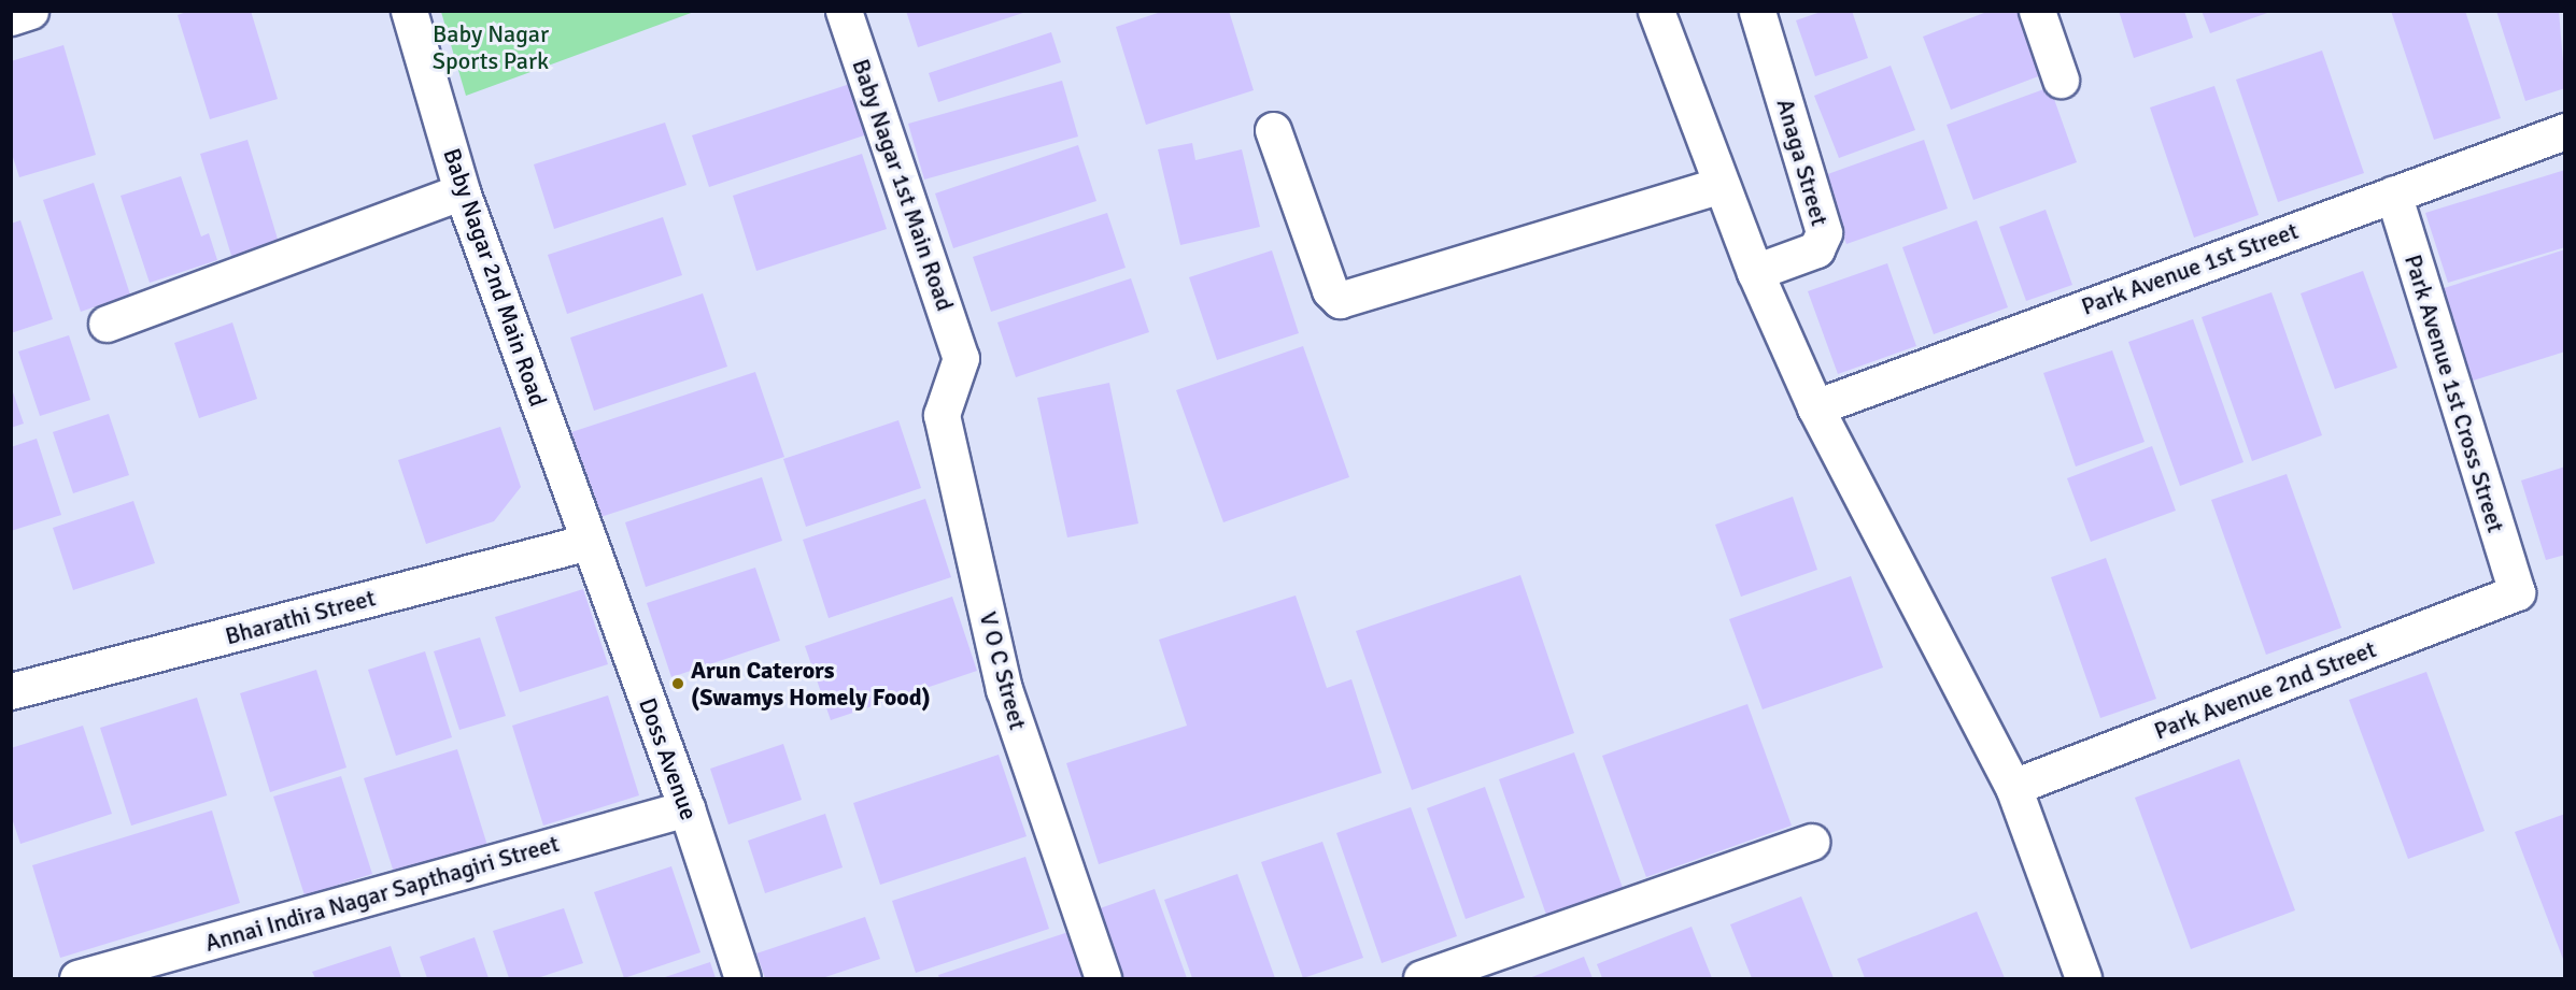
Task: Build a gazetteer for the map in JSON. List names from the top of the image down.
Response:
{
  "streets": {
    "street": [
      "Anaga Street",
      "Baby Nagar 1st Main Road",
      "Park Avenue 1st Street",
      "Baby Nagar 2nd Main Road",
      "Park Avenue 1st Cross Street",
      "Bharathi Street",
      "V O C Street",
      "Park Avenue 2nd Street",
      "Doss Avenue",
      "Annai Indira Nagar Sapthagiri Street"
    ]
  },
  "crossings": [
    ["Baby Nagar 1st Main Road", "V O C Street"],
    ["Park Avenue 1st Street", "Park Avenue 1st Cross Street"],
    ["Baby Nagar 2nd Main Road", "Bharathi Street"],
    ["Baby Nagar 2nd Main Road", "Doss Avenue"],
    ["Park Avenue 1st Cross Street", "Park Avenue 2nd Street"],
    ["Bharathi Street", "Doss Avenue"],
    ["Doss Avenue", "Annai Indira Nagar Sapthagiri Street"]
  ],
  "parks": ["Baby Nagar Sports Park"],
  "places": ["Arun Caterors (Swamys Homely Food)"]
}
